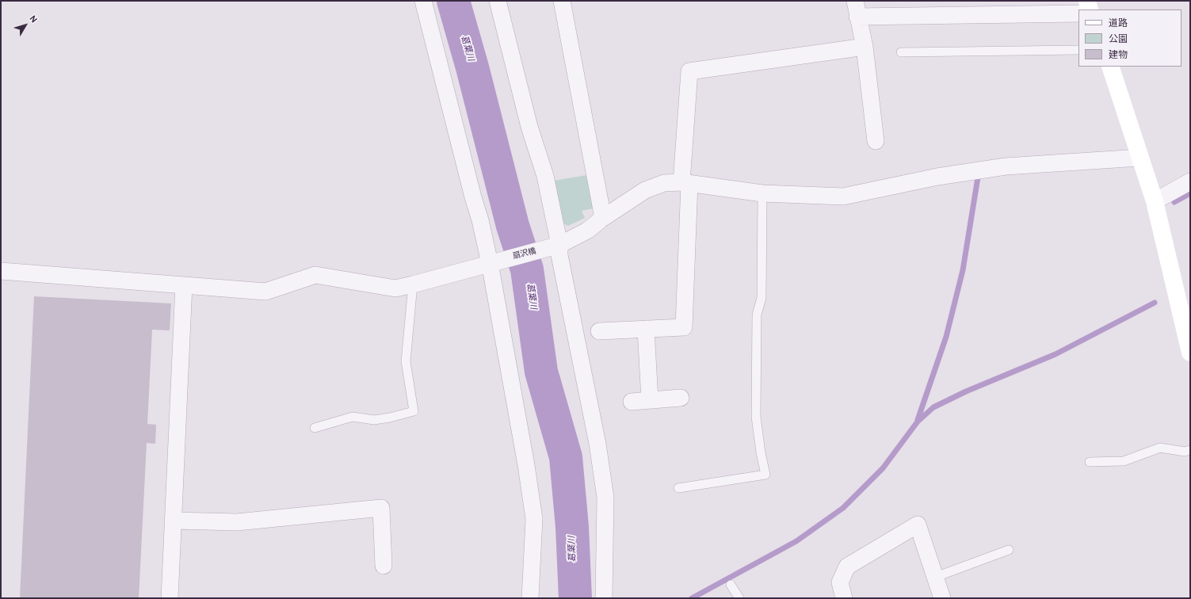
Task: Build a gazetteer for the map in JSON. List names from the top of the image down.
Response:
{
  "streets": {
    "street": ["扇沢橋"]
  },
  "water": ["葛葉川"],
  "legend": ["道路", "公園", "建物"],
  "north": "top right"
}
